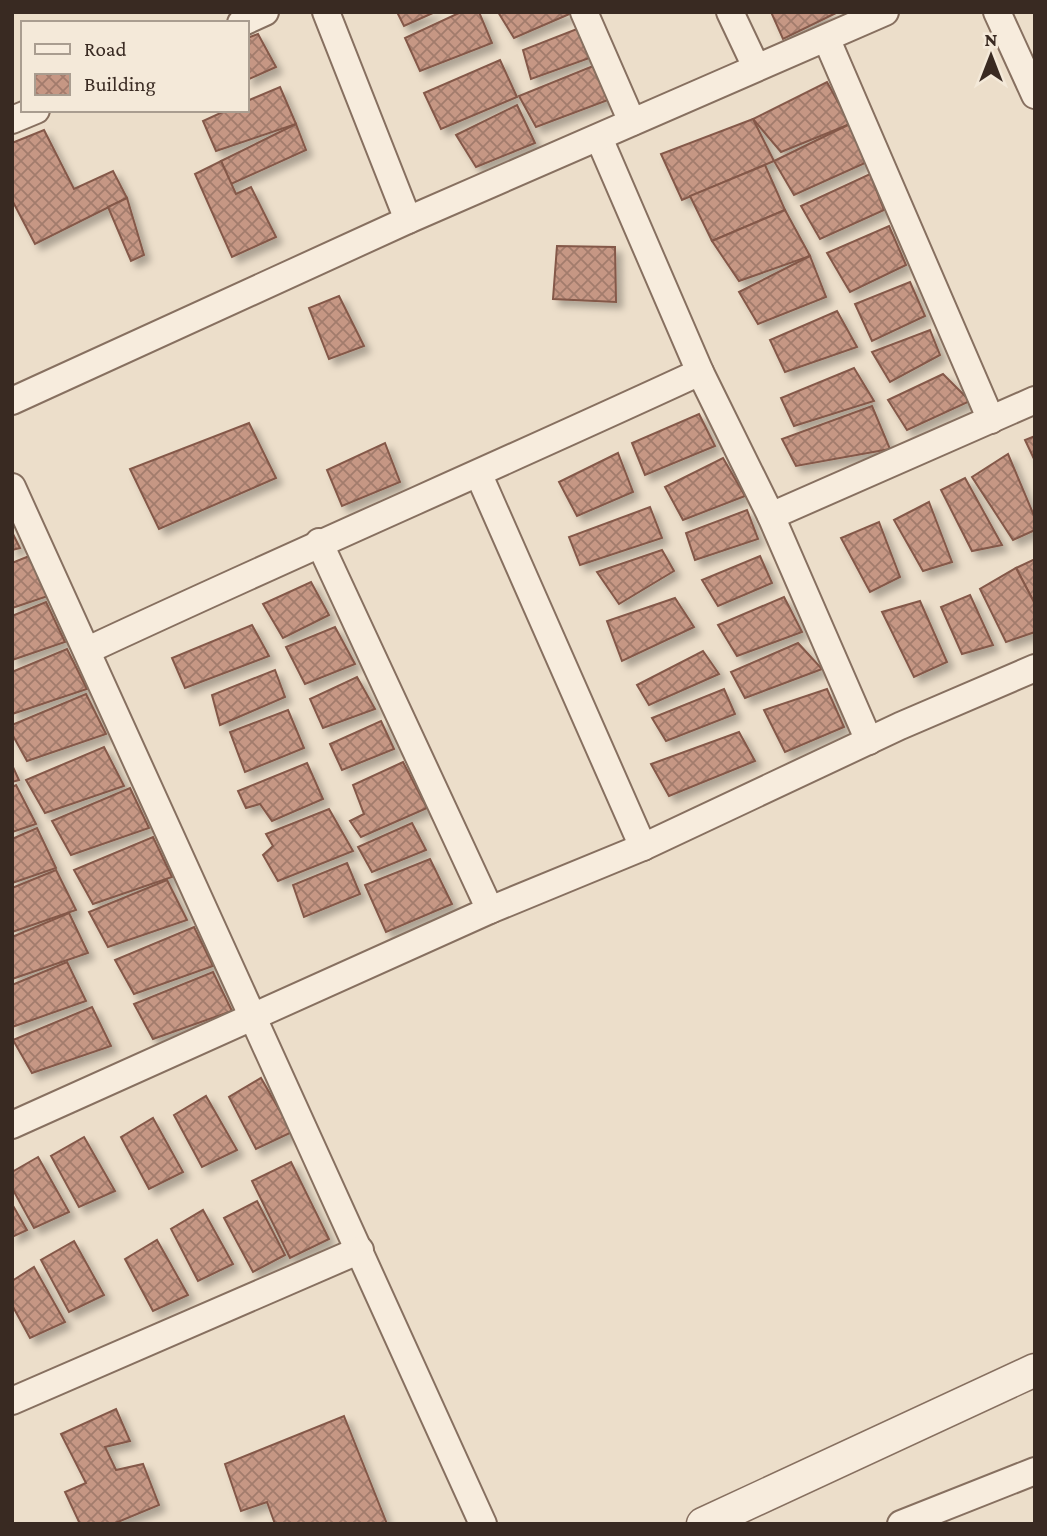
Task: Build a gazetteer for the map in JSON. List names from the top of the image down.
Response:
{
  "legend": ["Road", "Building"],
  "north": "top"
}
